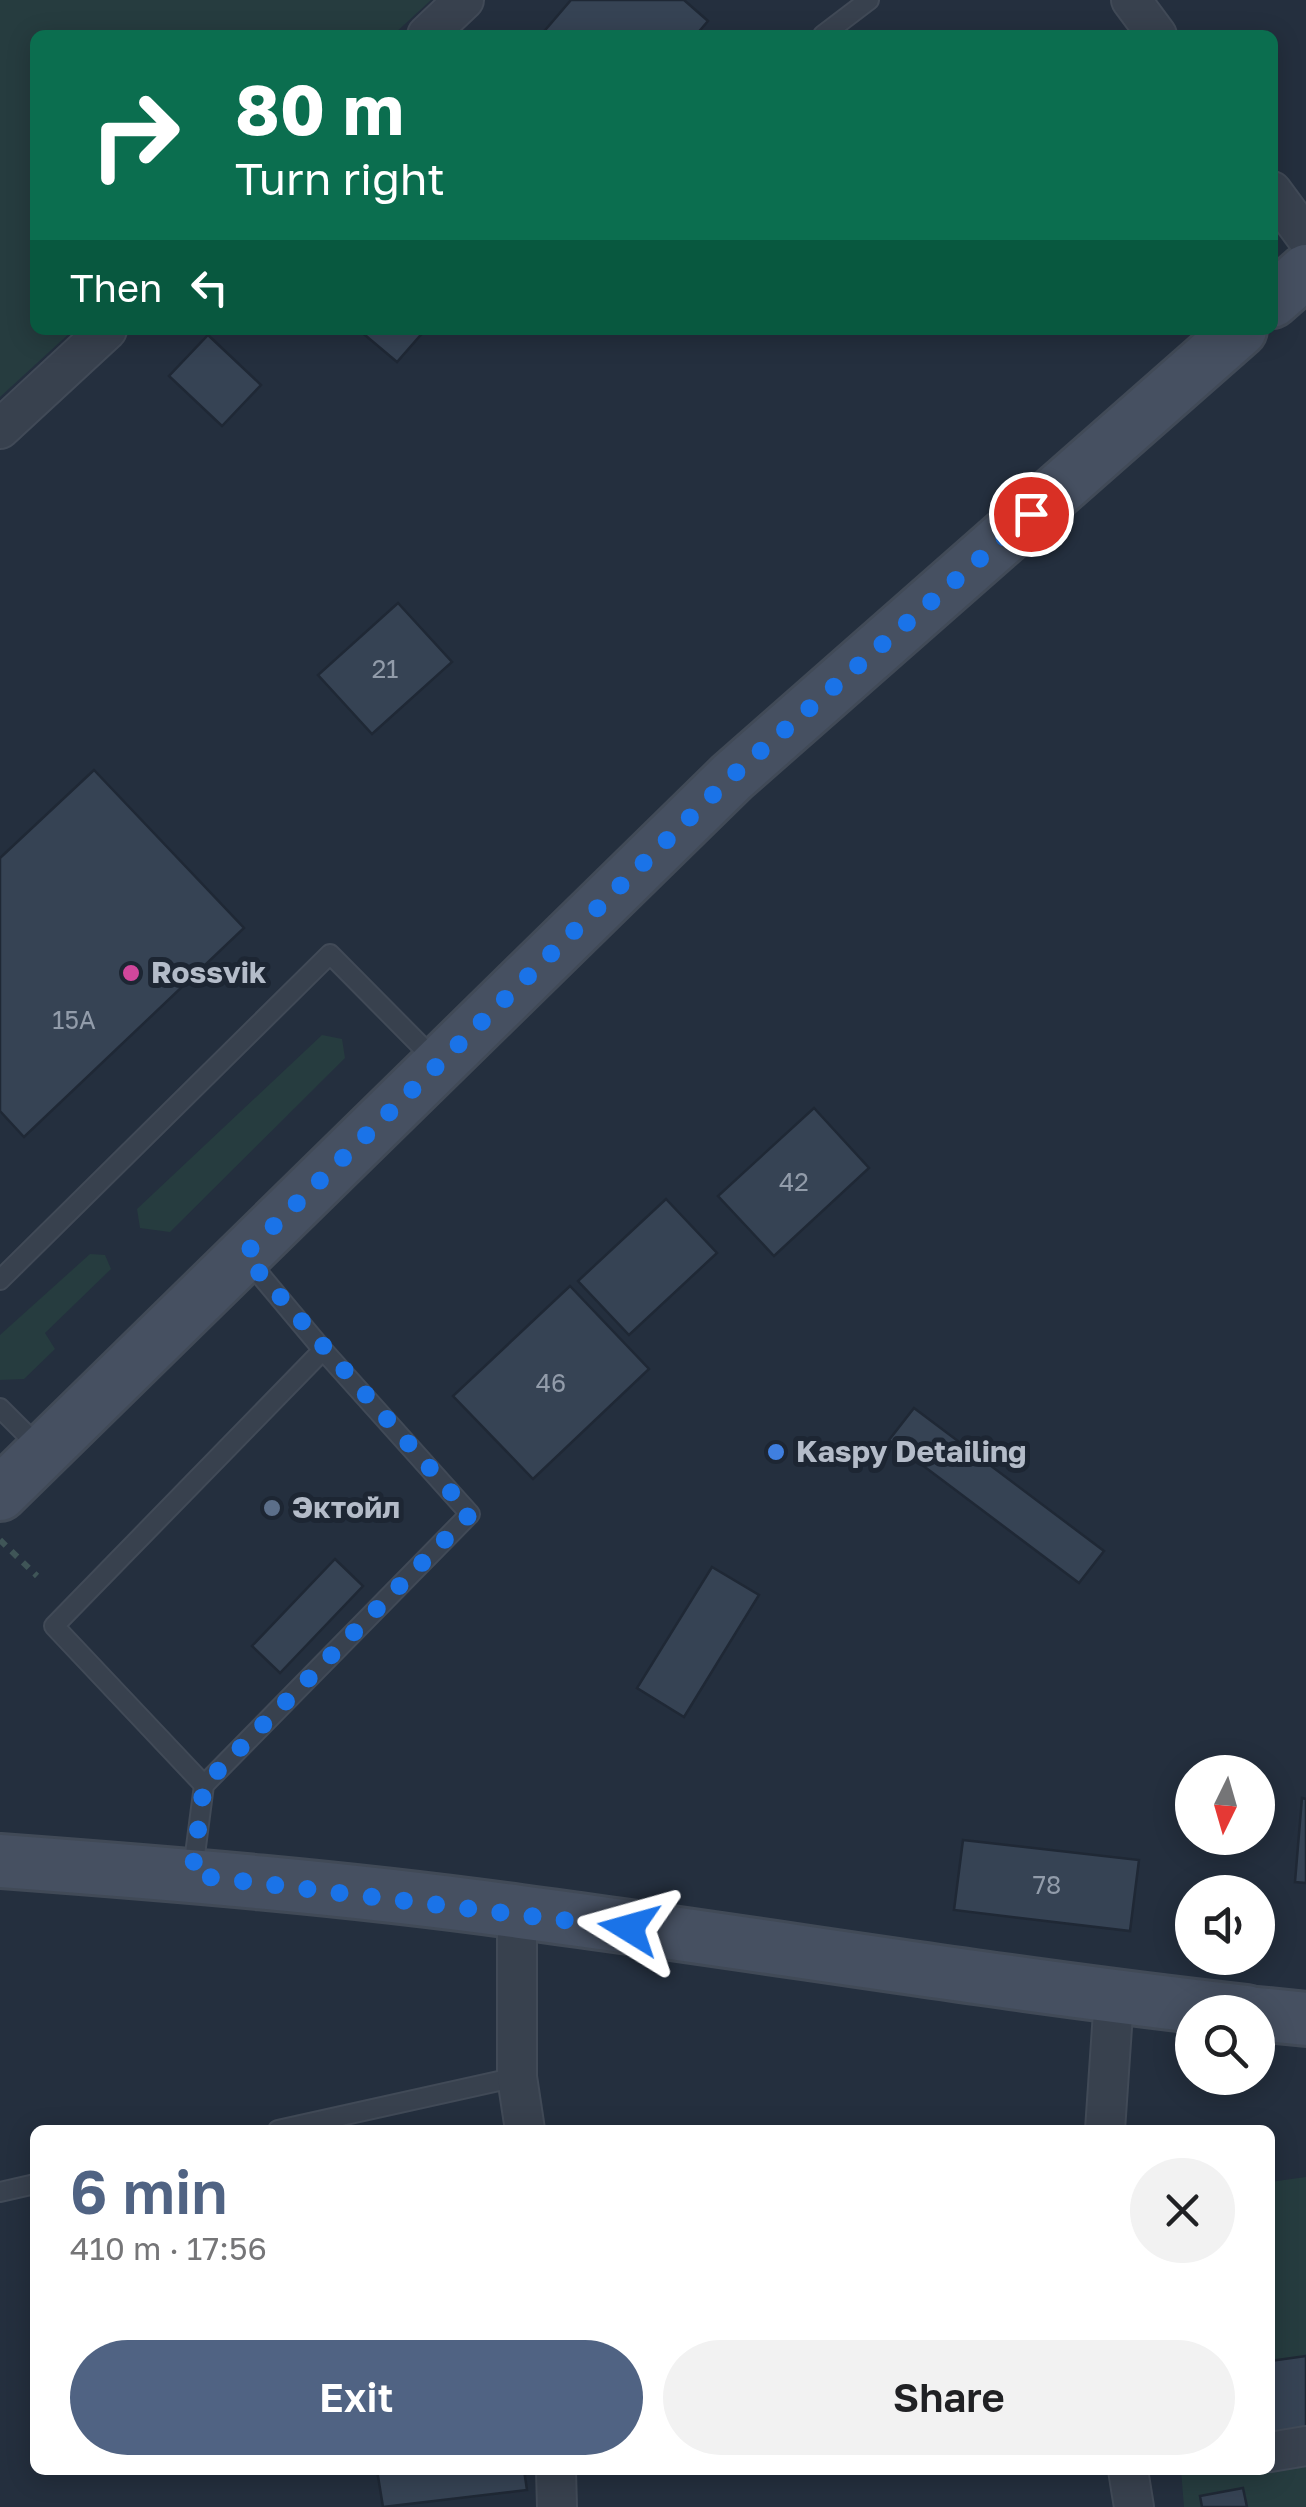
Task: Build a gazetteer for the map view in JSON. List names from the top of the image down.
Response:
{
  "places": ["Rossvik", "Kaspy Detailing", "Эктойл"],
  "house_numbers": [
    "21",
    "15А",
    "42",
    "46",
    "78"
  ],
  "north": "bottom",
  "page": {
    "turn": ["80 m", "Turn right"],
    "then": "Then",
    "heading": ["6 min", "410 m · 17:56"],
    "buttons": ["Exit", "Share"]
  }
}
